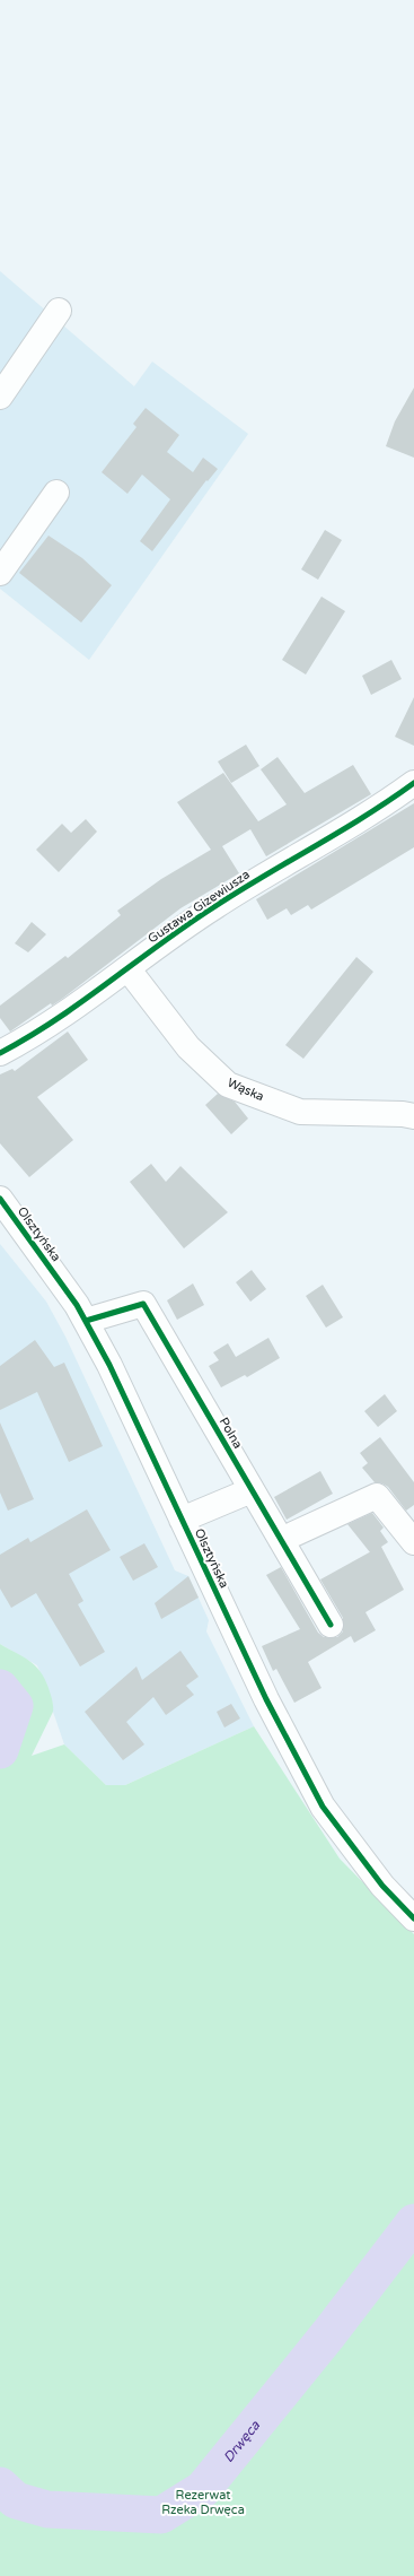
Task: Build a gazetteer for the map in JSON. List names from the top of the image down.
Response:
{
  "streets": {
    "street": [
      "Gustawa Gizewiusza",
      "Wąska",
      "Olsztyńska",
      "Polna"
    ]
  },
  "crossings": [
    ["Gustawa Gizewiusza", "Wąska"],
    ["Olsztyńska", "Polna"]
  ],
  "water": ["Drwęca"],
  "parks": ["Rezerwat Rzeka Drwęca"]
}
